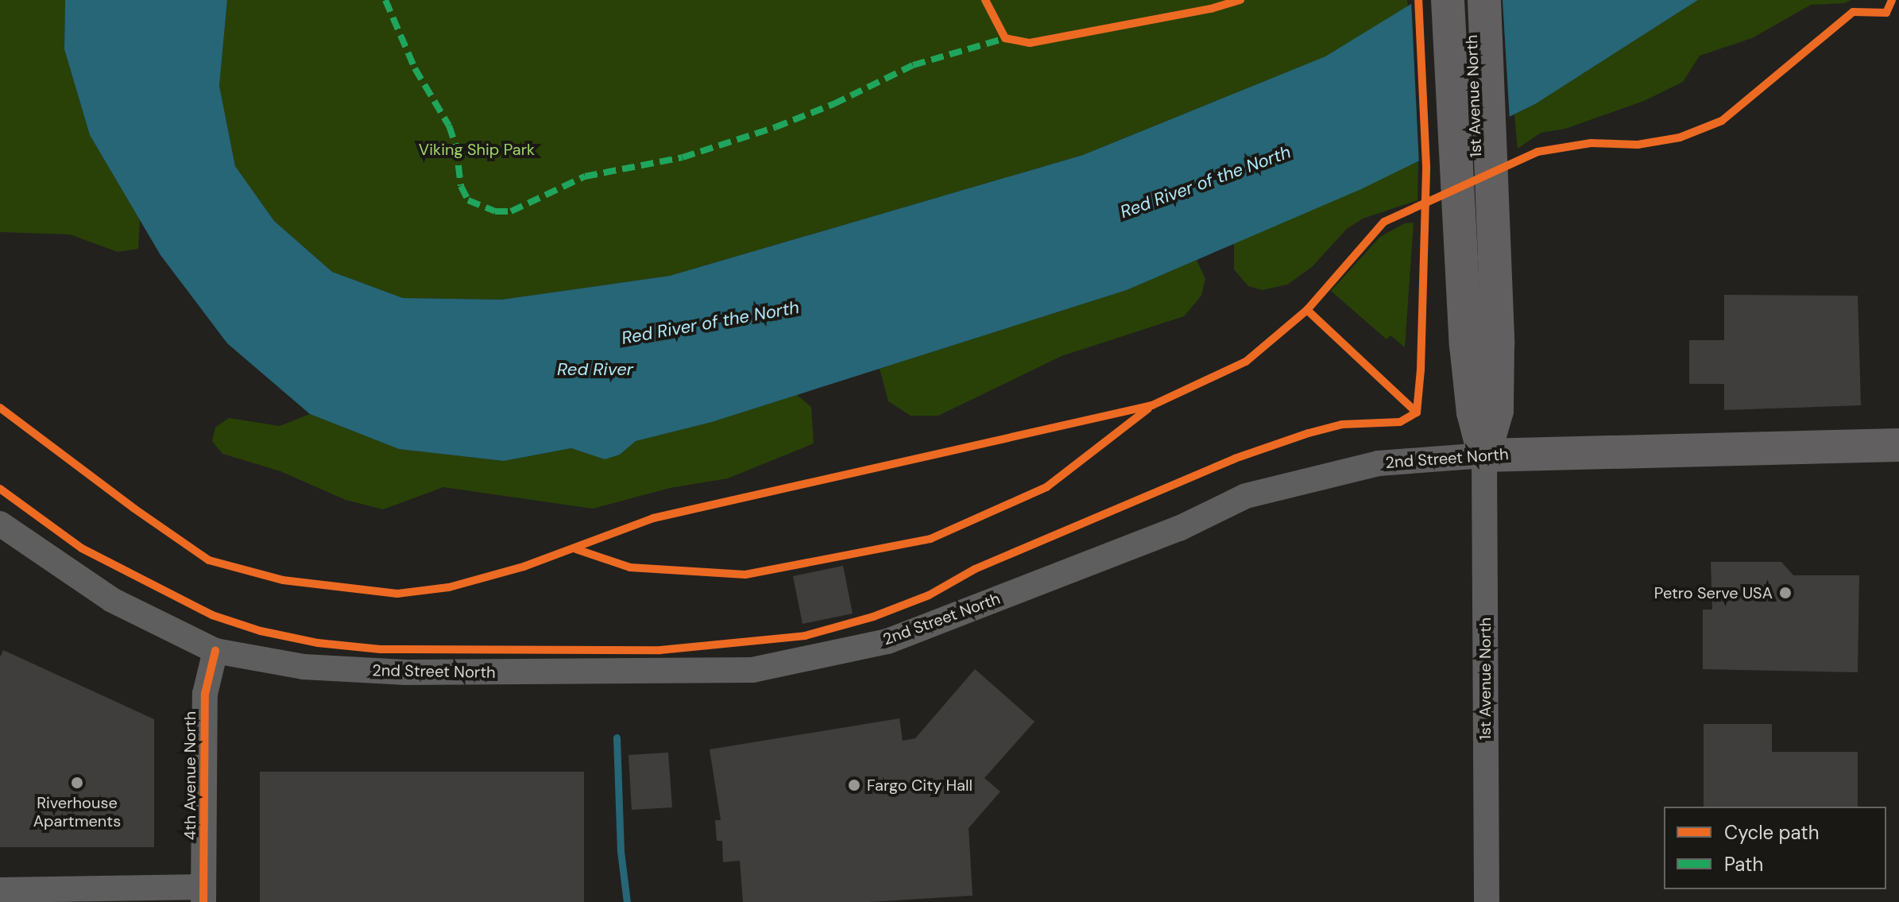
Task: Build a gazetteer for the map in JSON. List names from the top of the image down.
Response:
{
  "streets": {
    "main road": ["1st Avenue North", "2nd Street North"],
    "street": ["4th Avenue North"]
  },
  "crossings": [
    ["1st Avenue North", "2nd Street North"],
    ["2nd Street North", "4th Avenue North"]
  ],
  "water": ["Red River of the North", "Red River"],
  "parks": ["Viking Ship Park"],
  "places": ["Petro Serve USA", "Riverhouse Apartments", "Fargo City Hall"],
  "legend": ["Cycle path", "Path"]
}
